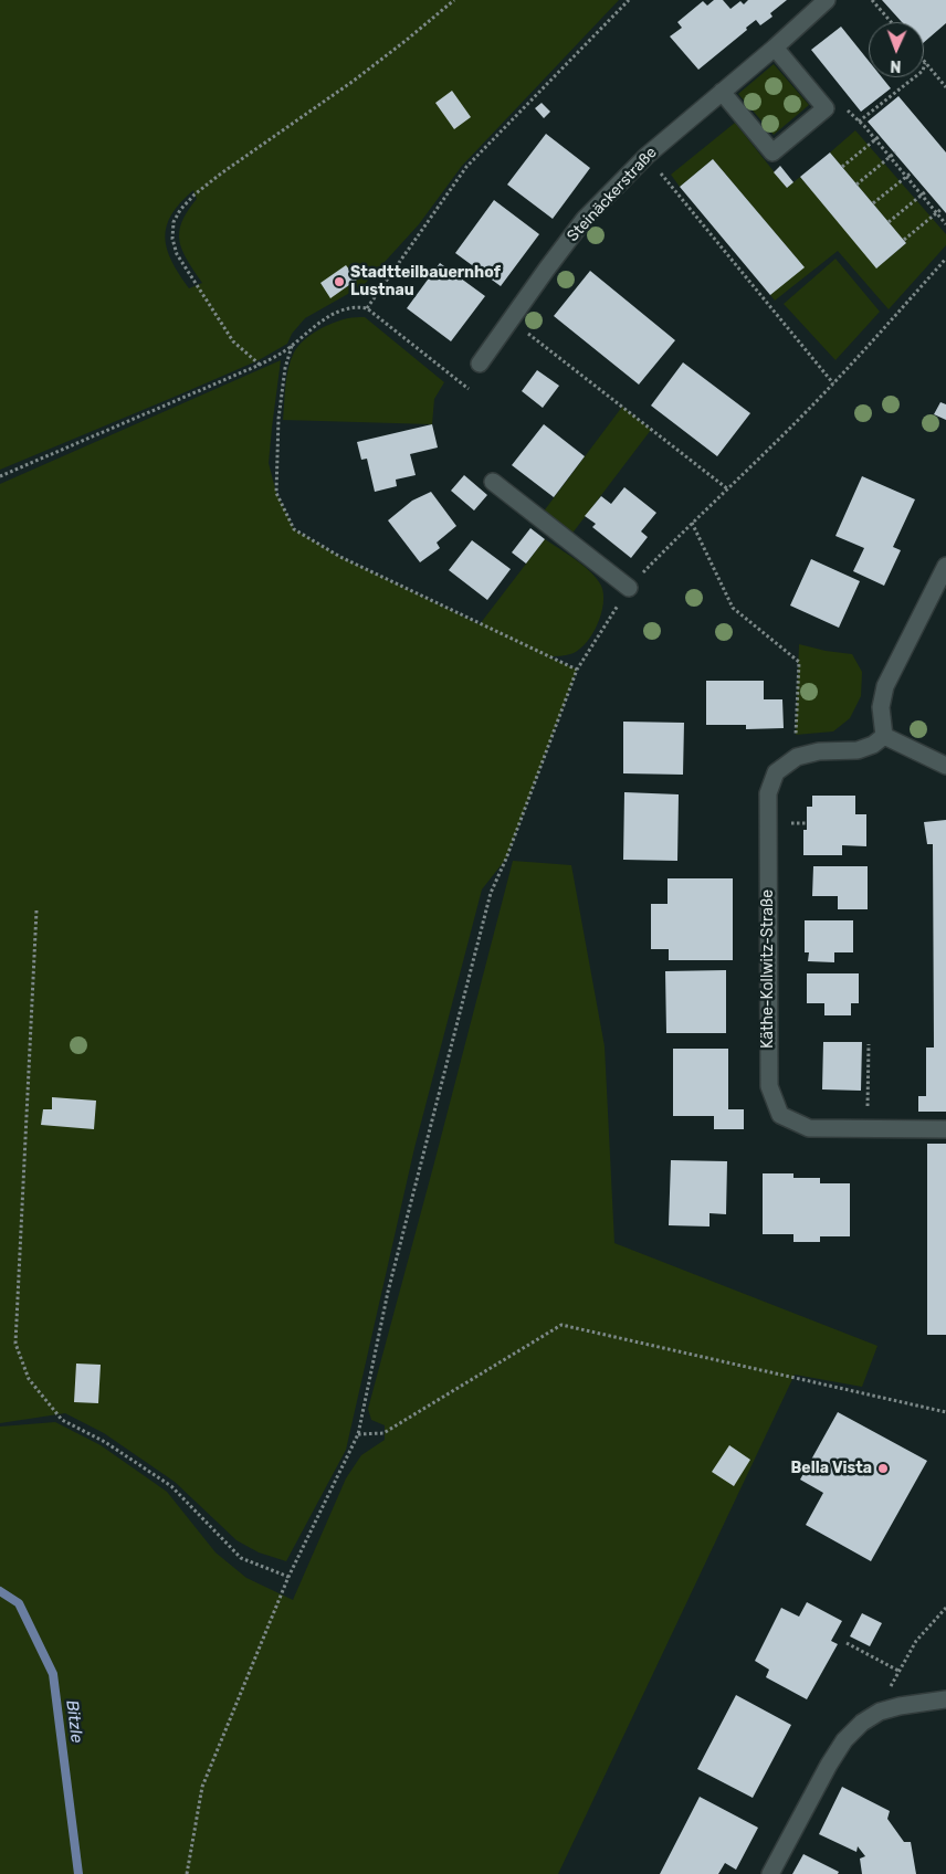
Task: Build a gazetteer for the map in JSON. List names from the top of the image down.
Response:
{
  "streets": {
    "street": ["Steinäckerstraße", "Käthe-Kollwitz-Straße"]
  },
  "water": ["Bitzle"],
  "places": ["Stadtteilbauernhof Lustnau", "Bella Vista"],
  "north": "bottom"
}
